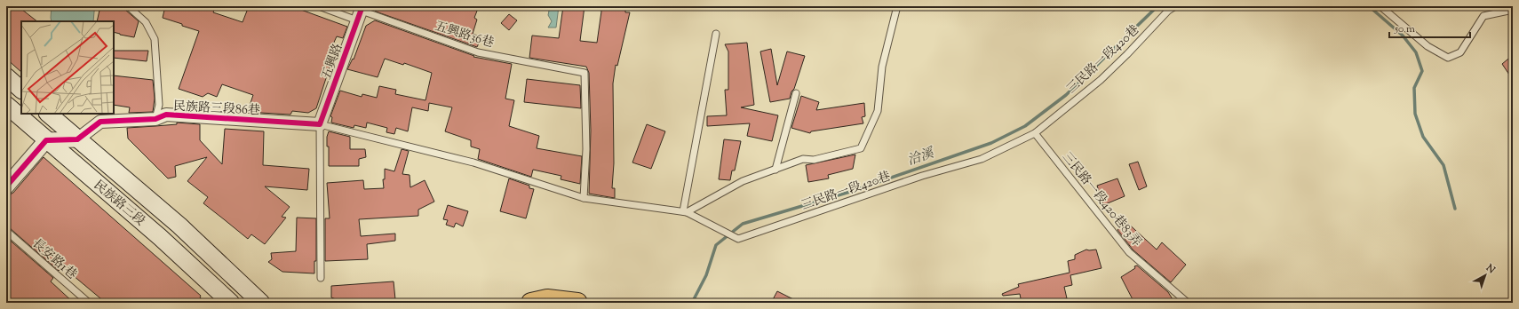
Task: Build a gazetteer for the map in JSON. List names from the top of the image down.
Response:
{
  "streets": {
    "main road": ["民族路三段"],
    "street": ["五興路", "民族路三段86巷"],
    "lane": [
      "五興路36巷",
      "三民路一段420巷",
      "三民路一段420巷83弄",
      "長安路1巷"
    ]
  },
  "crossings": [
    ["五興路36巷", "五興路"],
    ["三民路一段420巷", "三民路一段420巷83弄"],
    ["五興路", "民族路三段86巷"],
    ["民族路三段86巷", "民族路三段"]
  ],
  "water": ["洽溪"],
  "scale_bar": "50 m",
  "north": "top right"
}
